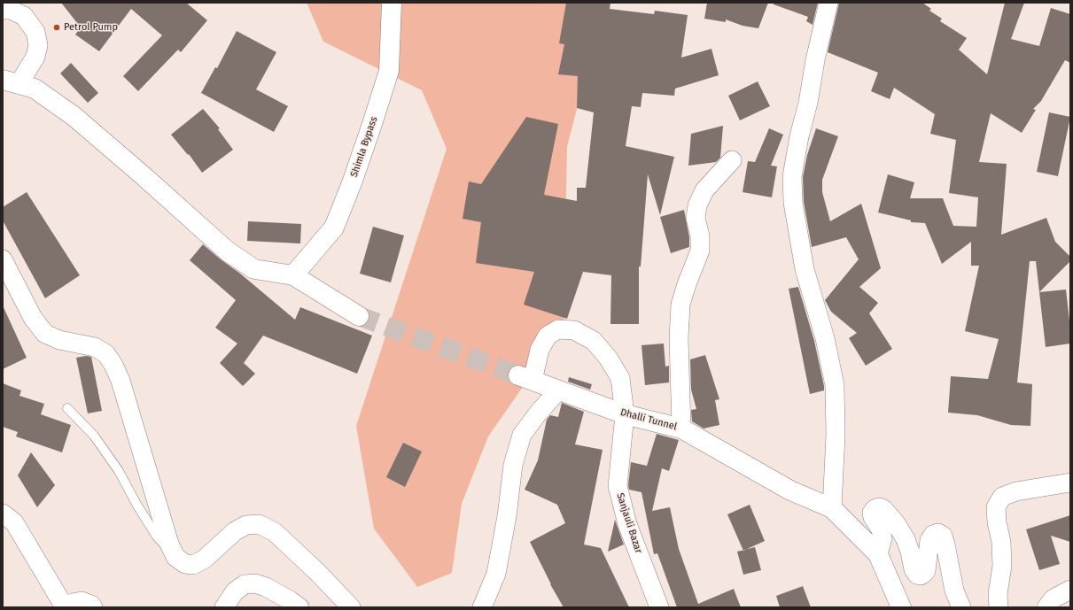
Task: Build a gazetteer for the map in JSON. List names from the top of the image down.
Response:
{
  "streets": {
    "main road": ["Shimla Bypass", "Dhalli Tunnel"],
    "street": ["Sanjauli Bazar"]
  },
  "crossings": [
    ["Dhalli Tunnel", "Sanjauli Bazar"]
  ],
  "places": ["Petrol Pump"]
}
